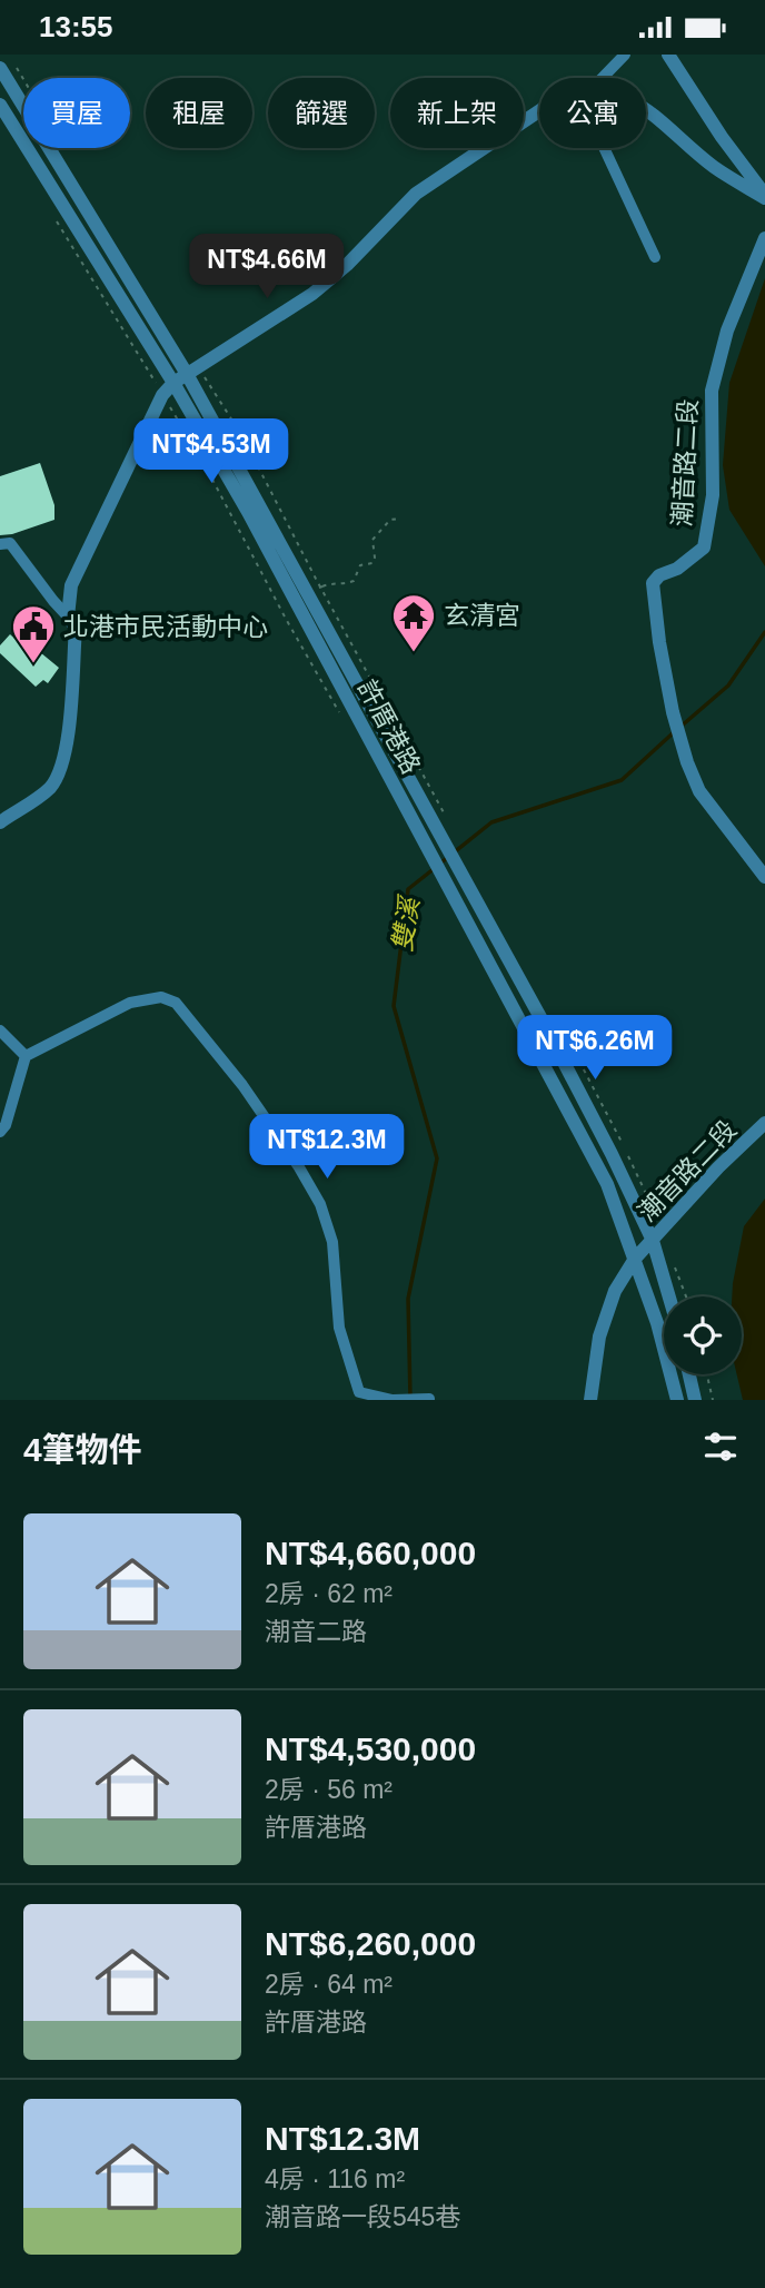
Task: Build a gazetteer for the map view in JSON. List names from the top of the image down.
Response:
{
  "streets": {
    "street": ["潮音路二段", "許厝港路"]
  },
  "crossings": [
    ["潮音路二段", "許厝港路"]
  ],
  "water": ["雙溪"],
  "places": {
    "temple": ["玄清宮"],
    "public building": ["北港市民活動中心"]
  },
  "page": {
    "status": "13:55",
    "chip": [
      "買屋",
      "租屋",
      "篩選",
      "新上架",
      "公寓"
    ],
    "price": [
      "NT$4.66M",
      "NT$4.53M",
      "NT$6.26M",
      "NT$12.3M"
    ],
    "heading": "4筆物件",
    "list": [
      {
        "name": "NT$4,660,000",
        "note": "2房 · 62 m² · 潮音二路"
      },
      {
        "name": "NT$4,530,000",
        "note": "2房 · 56 m² · 許厝港路"
      },
      {
        "name": "NT$6,260,000",
        "note": "2房 · 64 m² · 許厝港路"
      },
      {
        "name": "NT$12.3M",
        "note": "4房 · 116 m² · 潮音路一段545巷"
      }
    ]
  }
}
